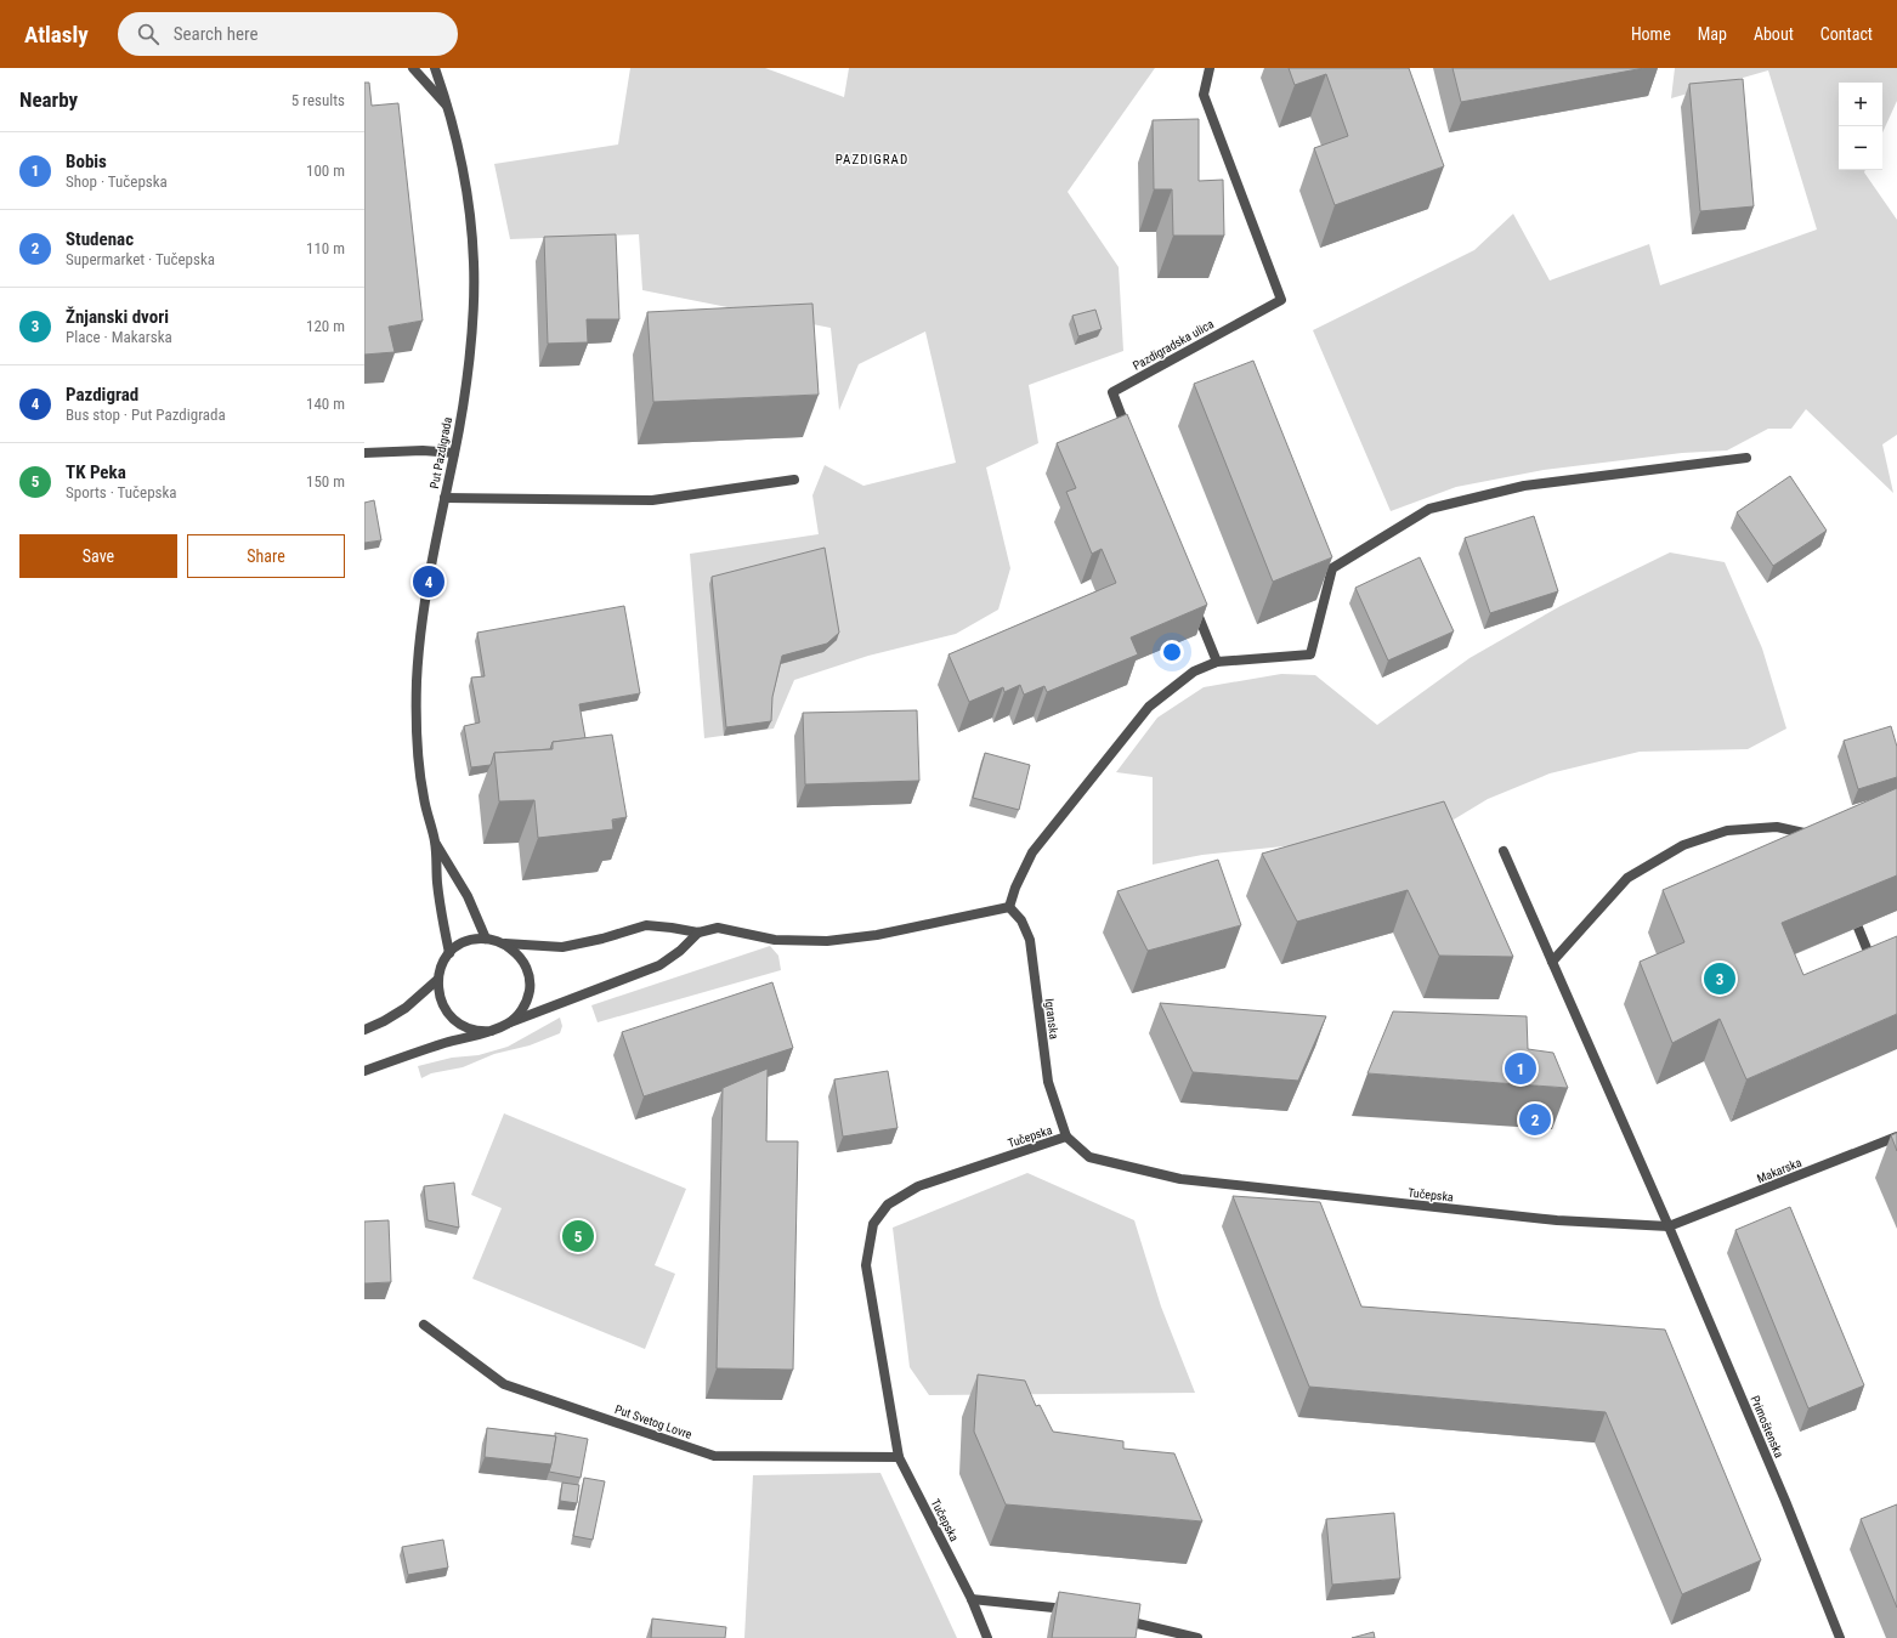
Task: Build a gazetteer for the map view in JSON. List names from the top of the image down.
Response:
{
  "streets": {
    "street": [
      "Pazdigradska ulica",
      "Put Pazdigrada",
      "Igranska",
      "Tučepska",
      "Makarska",
      "Put Svetog Lovre",
      "Primoštenska"
    ]
  },
  "crossings": [
    ["Igranska", "Tučepska"],
    ["Tučepska", "Makarska"],
    ["Tučepska", "Put Svetog Lovre"],
    ["Tučepska", "Primoštenska"],
    ["Makarska", "Primoštenska"]
  ],
  "districts": ["PAZDIGRAD"],
  "page": {
    "header": "Atlasly",
    "search": "Search here",
    "nav": [
      "Home",
      "Map",
      "About",
      "Contact"
    ],
    "heading": ["Nearby", "5 results"],
    "map_buttons": ["+", "−"],
    "list": [
      {
        "mark": "1",
        "name": "Bobis",
        "note": "Shop · Tučepska",
        "value": "100 m"
      },
      {
        "mark": "2",
        "name": "Studenac",
        "note": "Supermarket · Tučepska",
        "value": "110 m"
      },
      {
        "mark": "3",
        "name": "Žnjanski dvori",
        "note": "Place · Makarska",
        "value": "120 m"
      },
      {
        "mark": "4",
        "name": "Pazdigrad",
        "note": "Bus stop · Put Pazdigrada",
        "value": "140 m"
      },
      {
        "mark": "5",
        "name": "TK Peka",
        "note": "Sports · Tučepska",
        "value": "150 m"
      }
    ],
    "buttons": ["Save", "Share"],
    "pins": [
      "4",
      "3",
      "1",
      "2",
      "5"
    ]
  }
}
